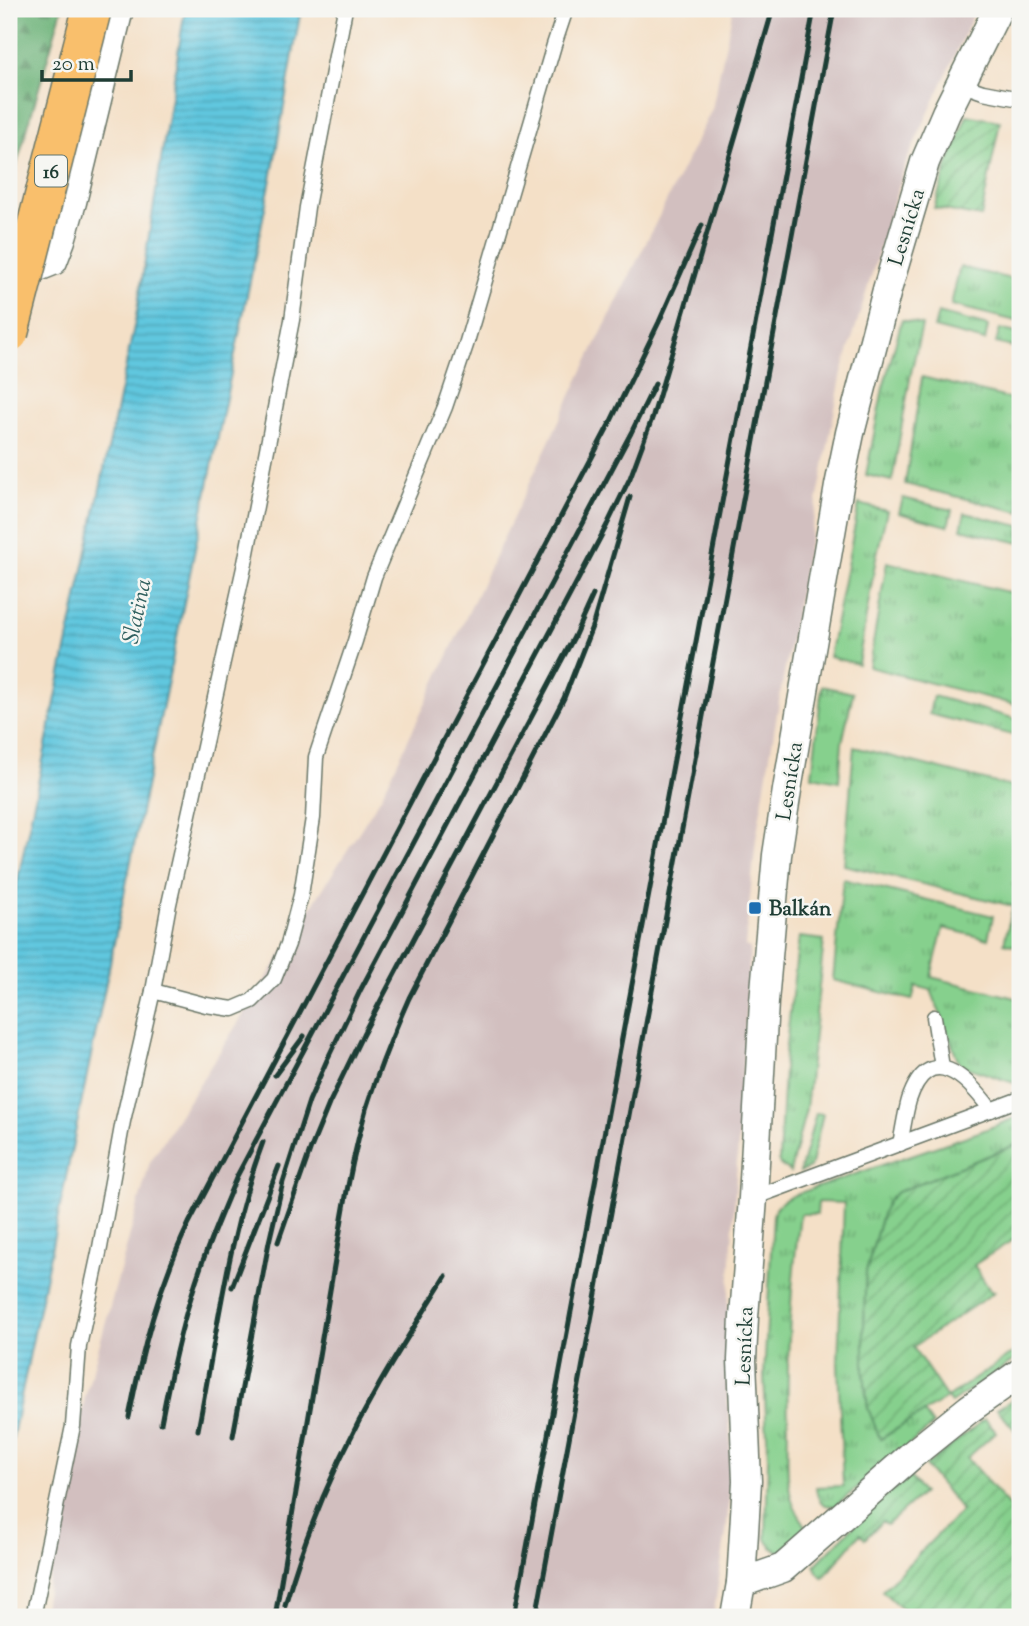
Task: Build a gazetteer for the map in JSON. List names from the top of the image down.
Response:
{
  "streets": {
    "main road": ["16"],
    "street": ["Lesnícka"]
  },
  "water": ["Slatina"],
  "places": {
    "transit": ["Balkán"]
  },
  "scale_bar": "20 m"
}
